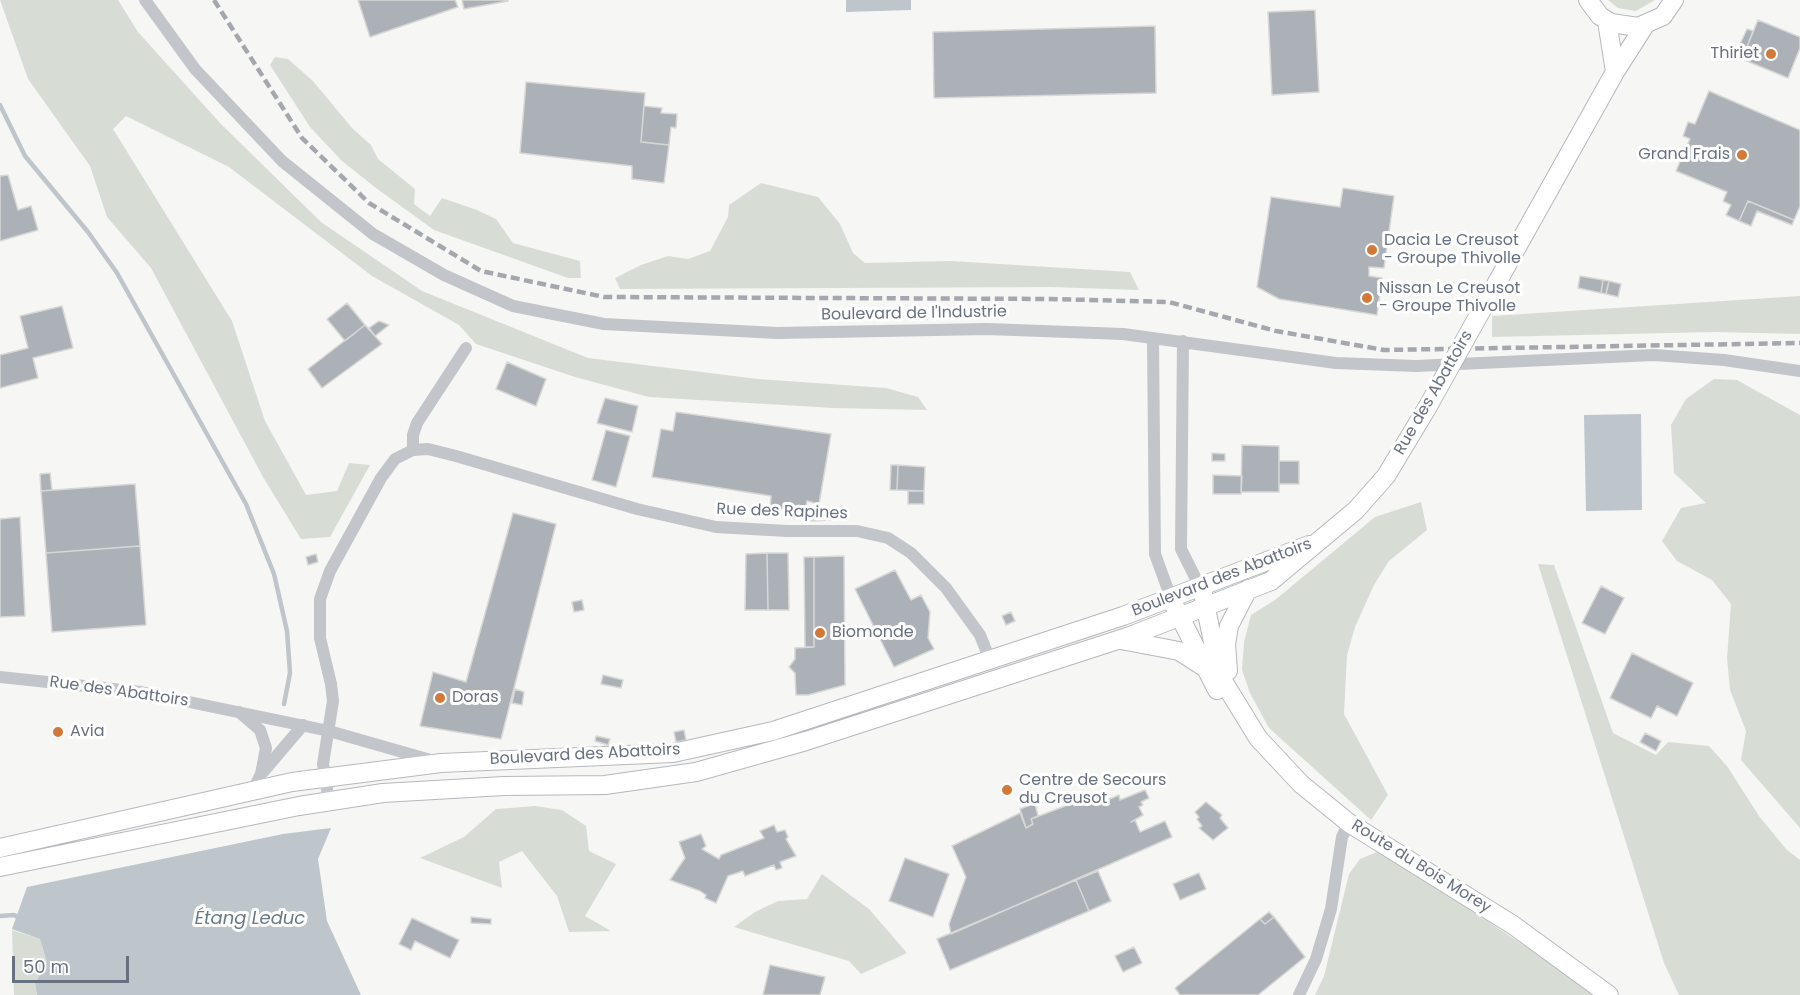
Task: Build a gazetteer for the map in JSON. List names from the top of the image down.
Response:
{
  "streets": {
    "street": [
      "Boulevard de l'Industrie",
      "Rue des Abattoirs",
      "Rue des Rapines",
      "Boulevard des Abattoirs",
      "Route du Bois Morey"
    ]
  },
  "crossings": [
    ["Rue des Abattoirs", "Boulevard des Abattoirs"],
    ["Rue des Rapines", "Boulevard des Abattoirs"],
    ["Boulevard des Abattoirs", "Route du Bois Morey"]
  ],
  "water": ["Étang Leduc"],
  "places": [
    "Thiriet",
    "Grand Frais",
    "Dacia Le Creusot - Groupe Thivolle",
    "Nissan Le Creusot - Groupe Thivolle",
    "Biomonde",
    "Doras",
    "Avia",
    "Centre de Secours du Creusot"
  ],
  "scale_bar": "50 m"
}
